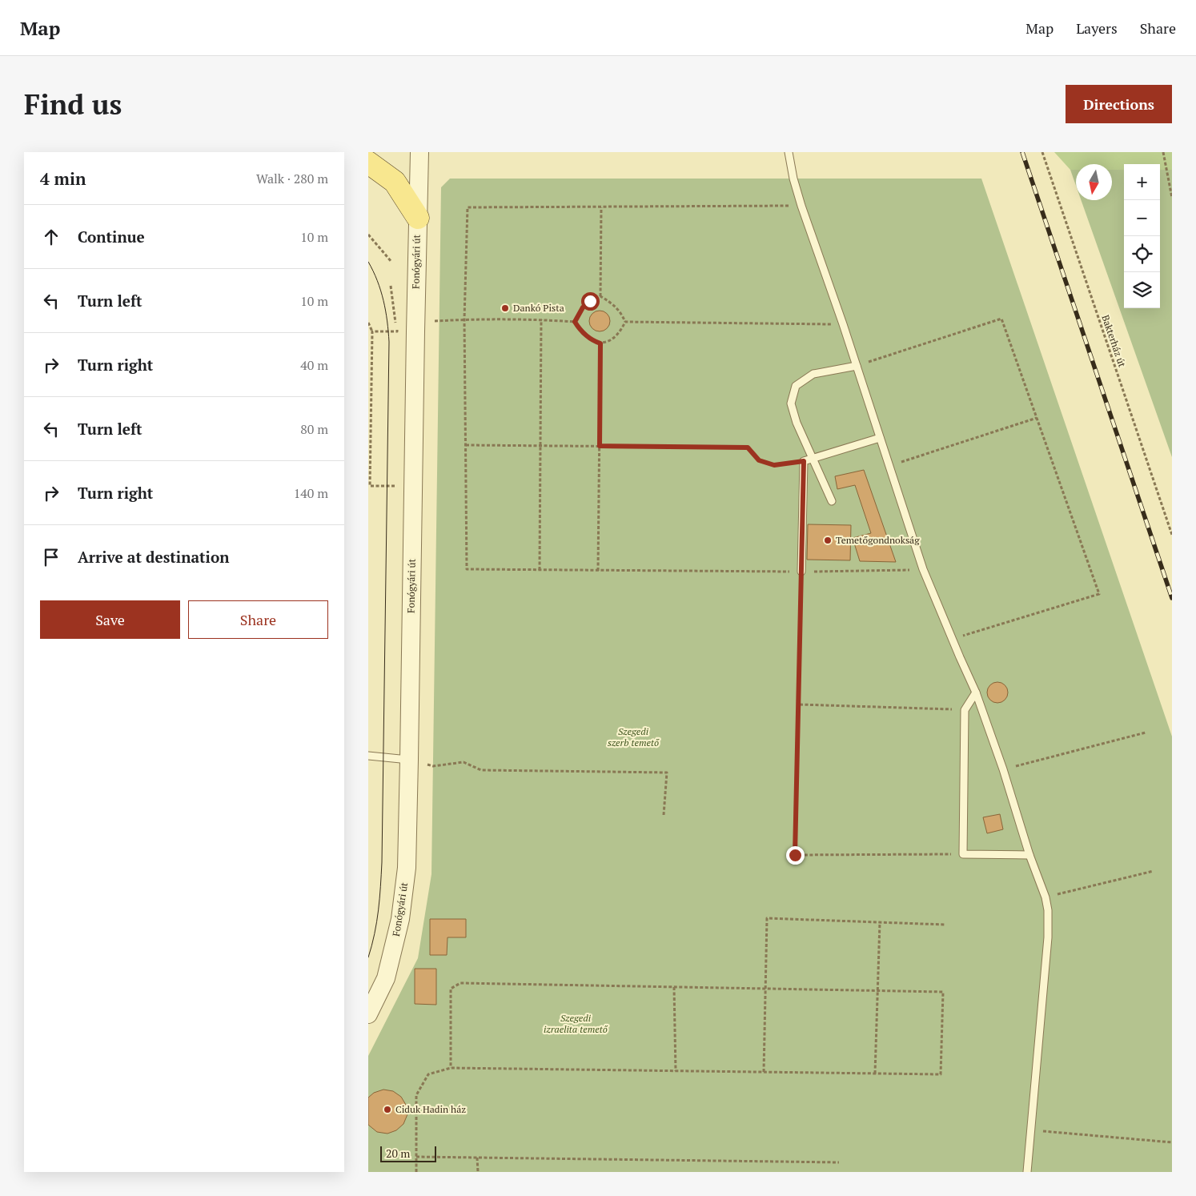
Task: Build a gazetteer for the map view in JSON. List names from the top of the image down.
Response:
{
  "streets": {
    "street": ["Fonógyári út"],
    "path": ["Bakterház út"]
  },
  "parks": ["Szegedi szerb temető", "Szegedi izraelita temető"],
  "places": ["Dankó Pista", "Temetőgondnokság", "Ciduk Hadin ház"],
  "scale_bar": "20 m",
  "north": "bottom",
  "page": {
    "header": "Map",
    "nav": ["Map", "Layers", "Share"],
    "buttons": [
      "Directions",
      ["Save", "Share"]
    ],
    "title": "Find us",
    "heading": ["4 min", "Walk · 280 m"],
    "map_buttons": ["+", "−"],
    "list": [
      ["Continue", "10 m"],
      ["Turn left", "10 m"],
      ["Turn right", "40 m"],
      ["Turn left", "80 m"],
      ["Turn right", "140 m"],
      "Arrive at destination"
    ],
    "scale": "20 m"
  }
}
